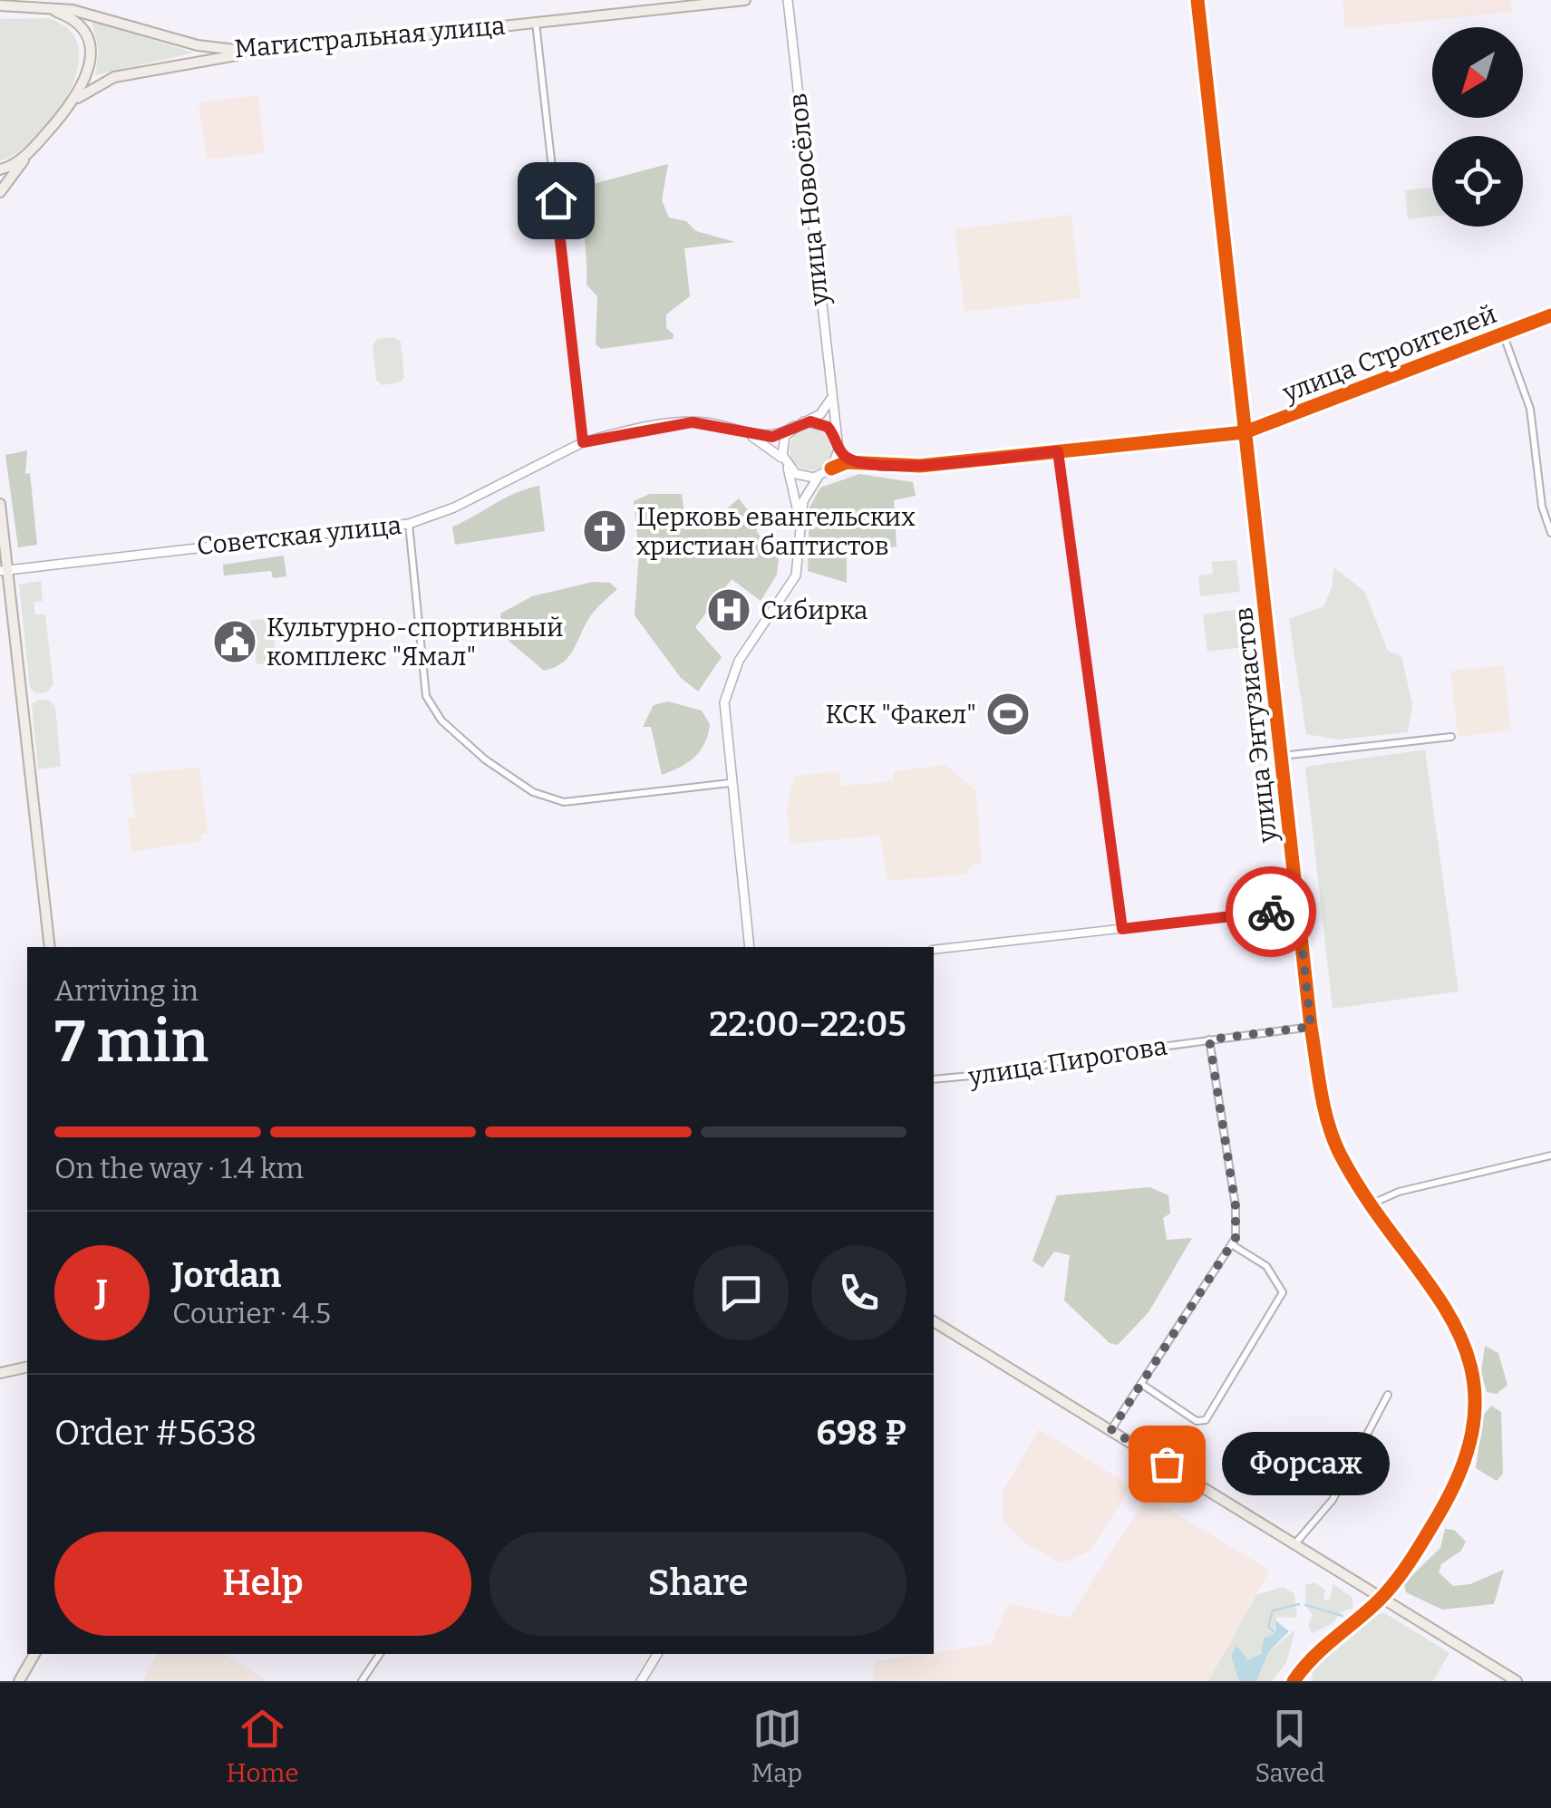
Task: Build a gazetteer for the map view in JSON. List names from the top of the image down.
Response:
{
  "streets": {
    "main road": ["Магистральная улица", "улица Новосёлов", "Советская улица"],
    "street": ["улица Строителей", "улица Энтузиастов", "улица Пирогова"]
  },
  "crossings": [
    ["улица Строителей", "улица Энтузиастов"],
    ["улица Энтузиастов", "улица Пирогова"]
  ],
  "places": {
    "church": ["Церковь евангельских христиан баптистов"],
    "hospital": ["Сибирка"],
    "public building": ["Культурно-спортивный комплекс \"Ямал\""],
    "sports": ["КСК \"Факел\""],
    "other": ["Форсаж"]
  },
  "north": "bottom left",
  "page": {
    "heading": ["7 min", "Arriving in", "22:00–22:05"],
    "panel": [
      "Jordan",
      "Courier · 4.5",
      "Order #5638",
      "698 ₽"
    ],
    "bar": "On the way · 1.4 km",
    "round": "J",
    "bubble": "Форсаж",
    "buttons": ["Help", "Share"],
    "tabs": ["Home", "Map", "Saved"]
  }
}
